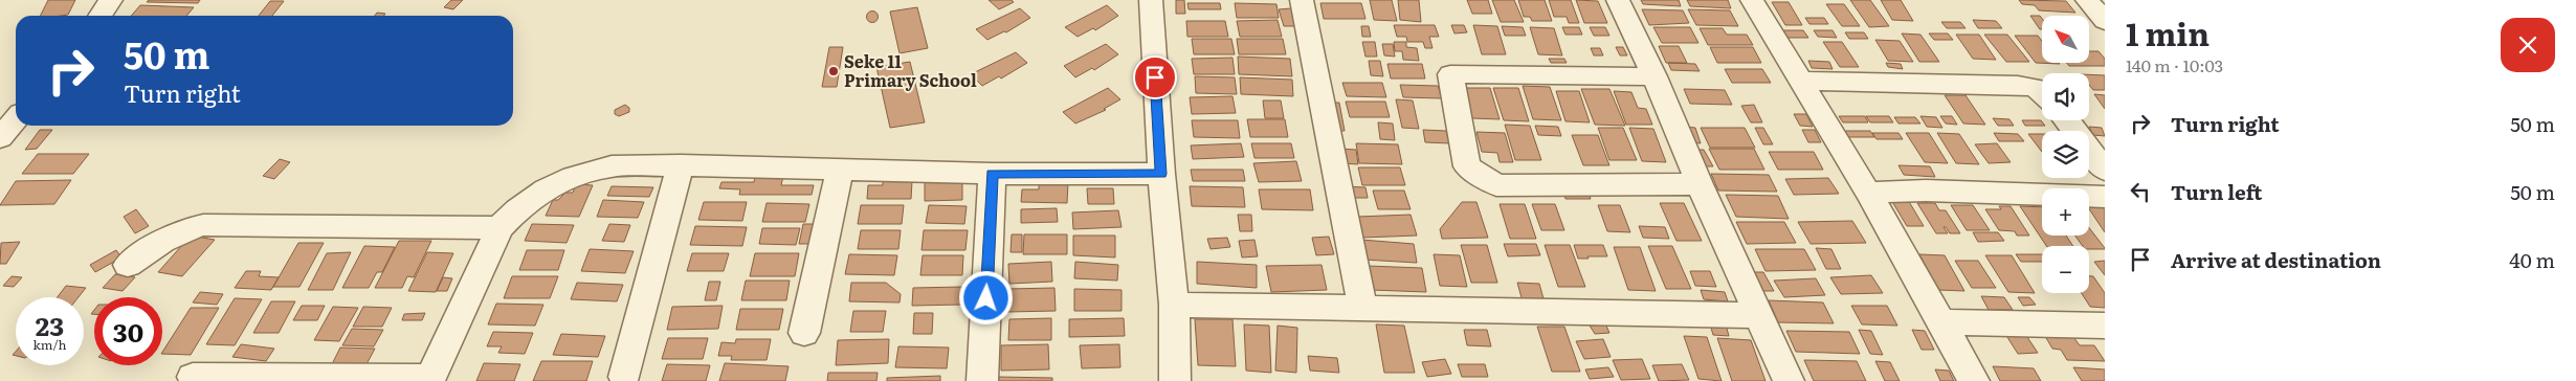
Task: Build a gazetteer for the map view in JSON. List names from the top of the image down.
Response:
{
  "places": ["Seke 11 Primary School"],
  "north": "top left",
  "page": {
    "heading": ["1 min", "140 m · 10:03"],
    "map_buttons": ["+", "−"],
    "turn": ["50 m", "Turn right"],
    "list": [
      {
        "name": "Turn right",
        "value": "50 m"
      },
      {
        "name": "Turn left",
        "value": "50 m"
      },
      {
        "name": "Arrive at destination",
        "value": "40 m"
      }
    ],
    "speed": "23 km/h",
    "limit": "30"
  }
}
